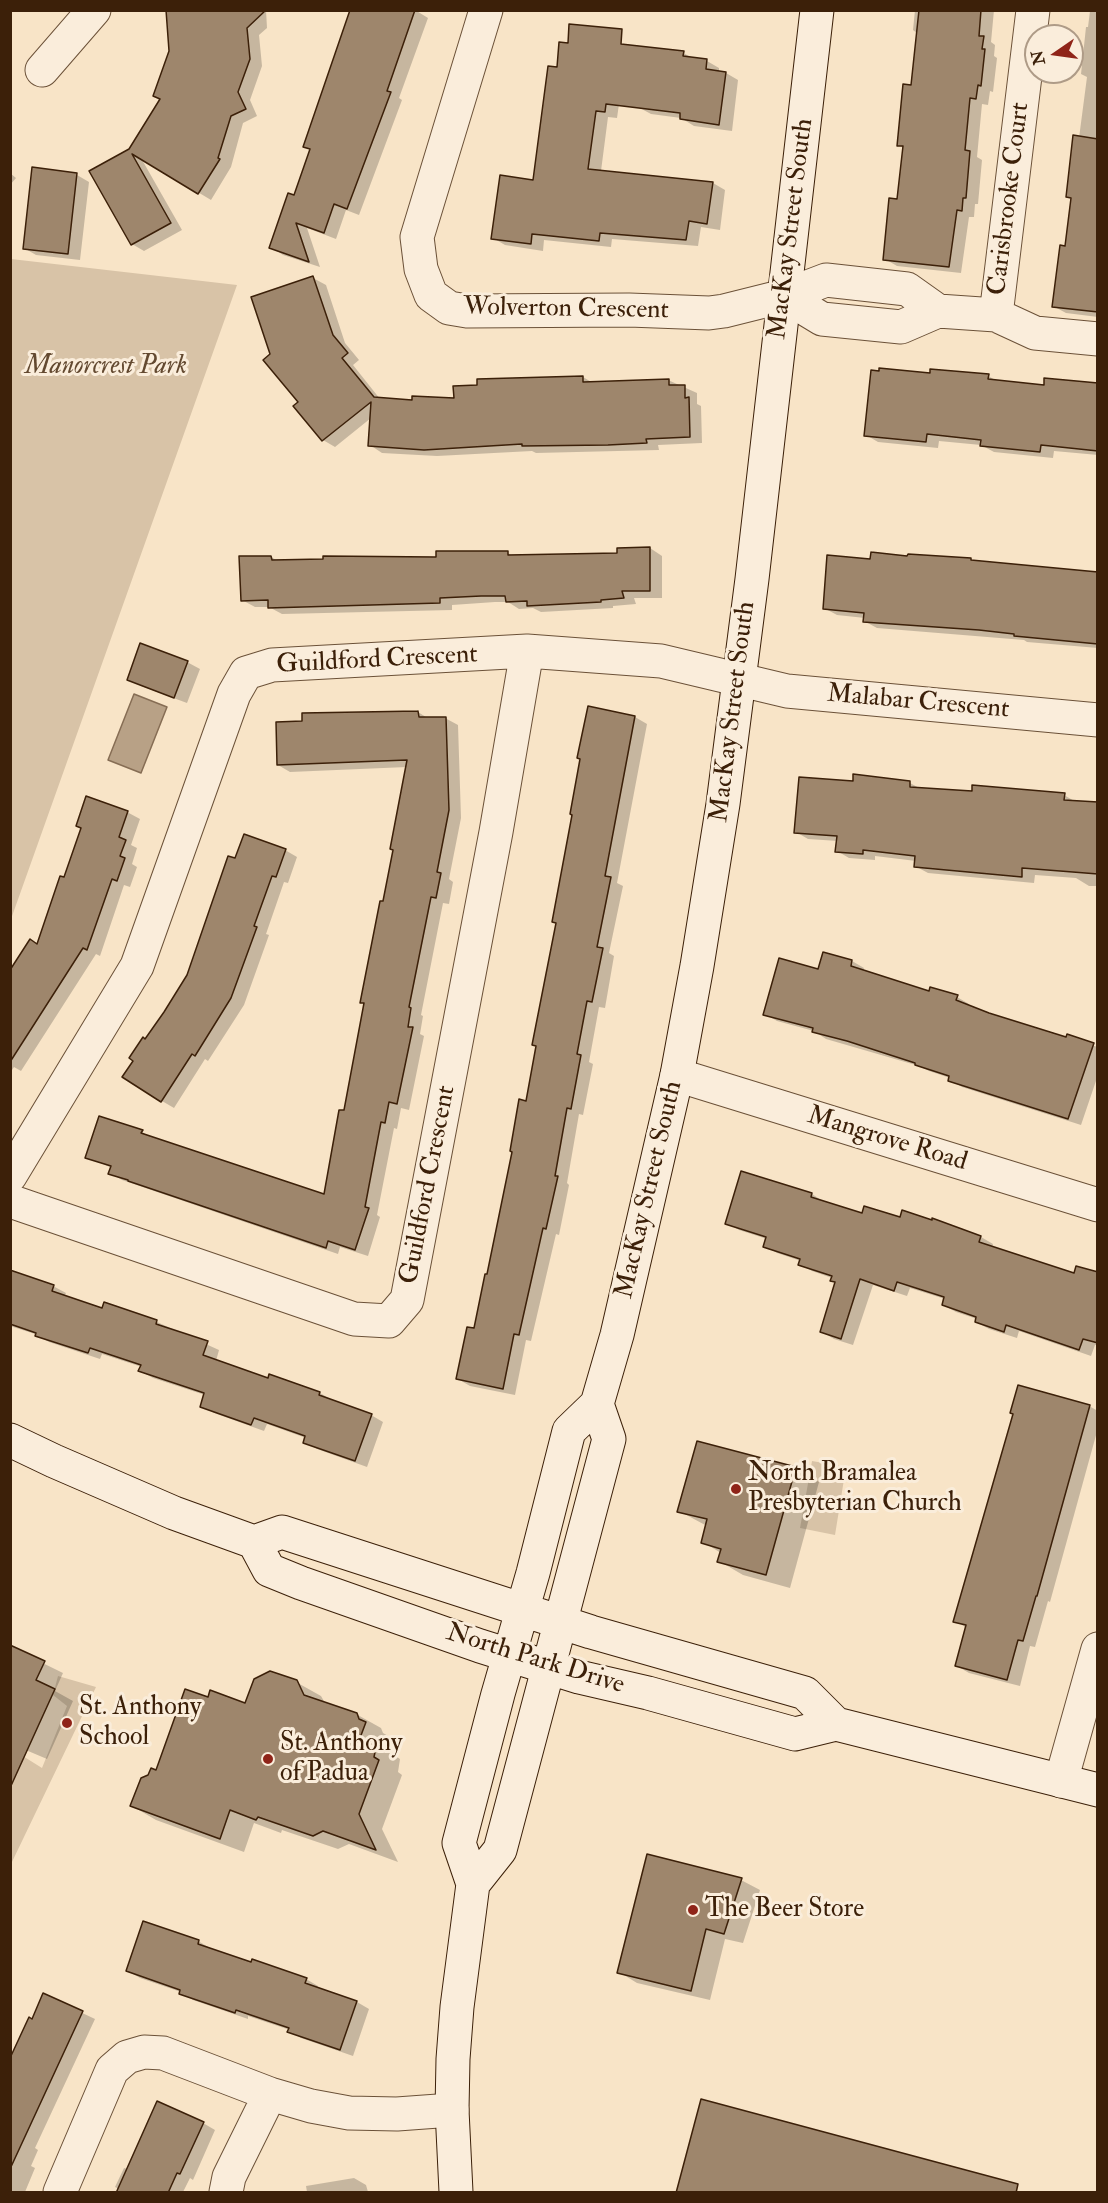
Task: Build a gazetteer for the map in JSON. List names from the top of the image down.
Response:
{
  "streets": {
    "street": [
      "Carisbrooke Court",
      "MacKay Street South",
      "Wolverton Crescent",
      "Guildford Crescent",
      "Malabar Crescent",
      "Mangrove Road",
      "North Park Drive"
    ]
  },
  "crossings": [
    ["Carisbrooke Court", "MacKay Street South"],
    ["Carisbrooke Court", "Wolverton Crescent"],
    ["MacKay Street South", "Wolverton Crescent"],
    ["MacKay Street South", "Guildford Crescent"],
    ["MacKay Street South", "Malabar Crescent"],
    ["MacKay Street South", "Mangrove Road"],
    ["MacKay Street South", "North Park Drive"],
    ["Guildford Crescent", "Malabar Crescent"]
  ],
  "parks": ["Manorcrest Park"],
  "places": [
    "North Bramalea Presbyterian Church",
    "St. Anthony School",
    "St. Anthony of Padua",
    "The Beer Store"
  ],
  "north": "left"
}
